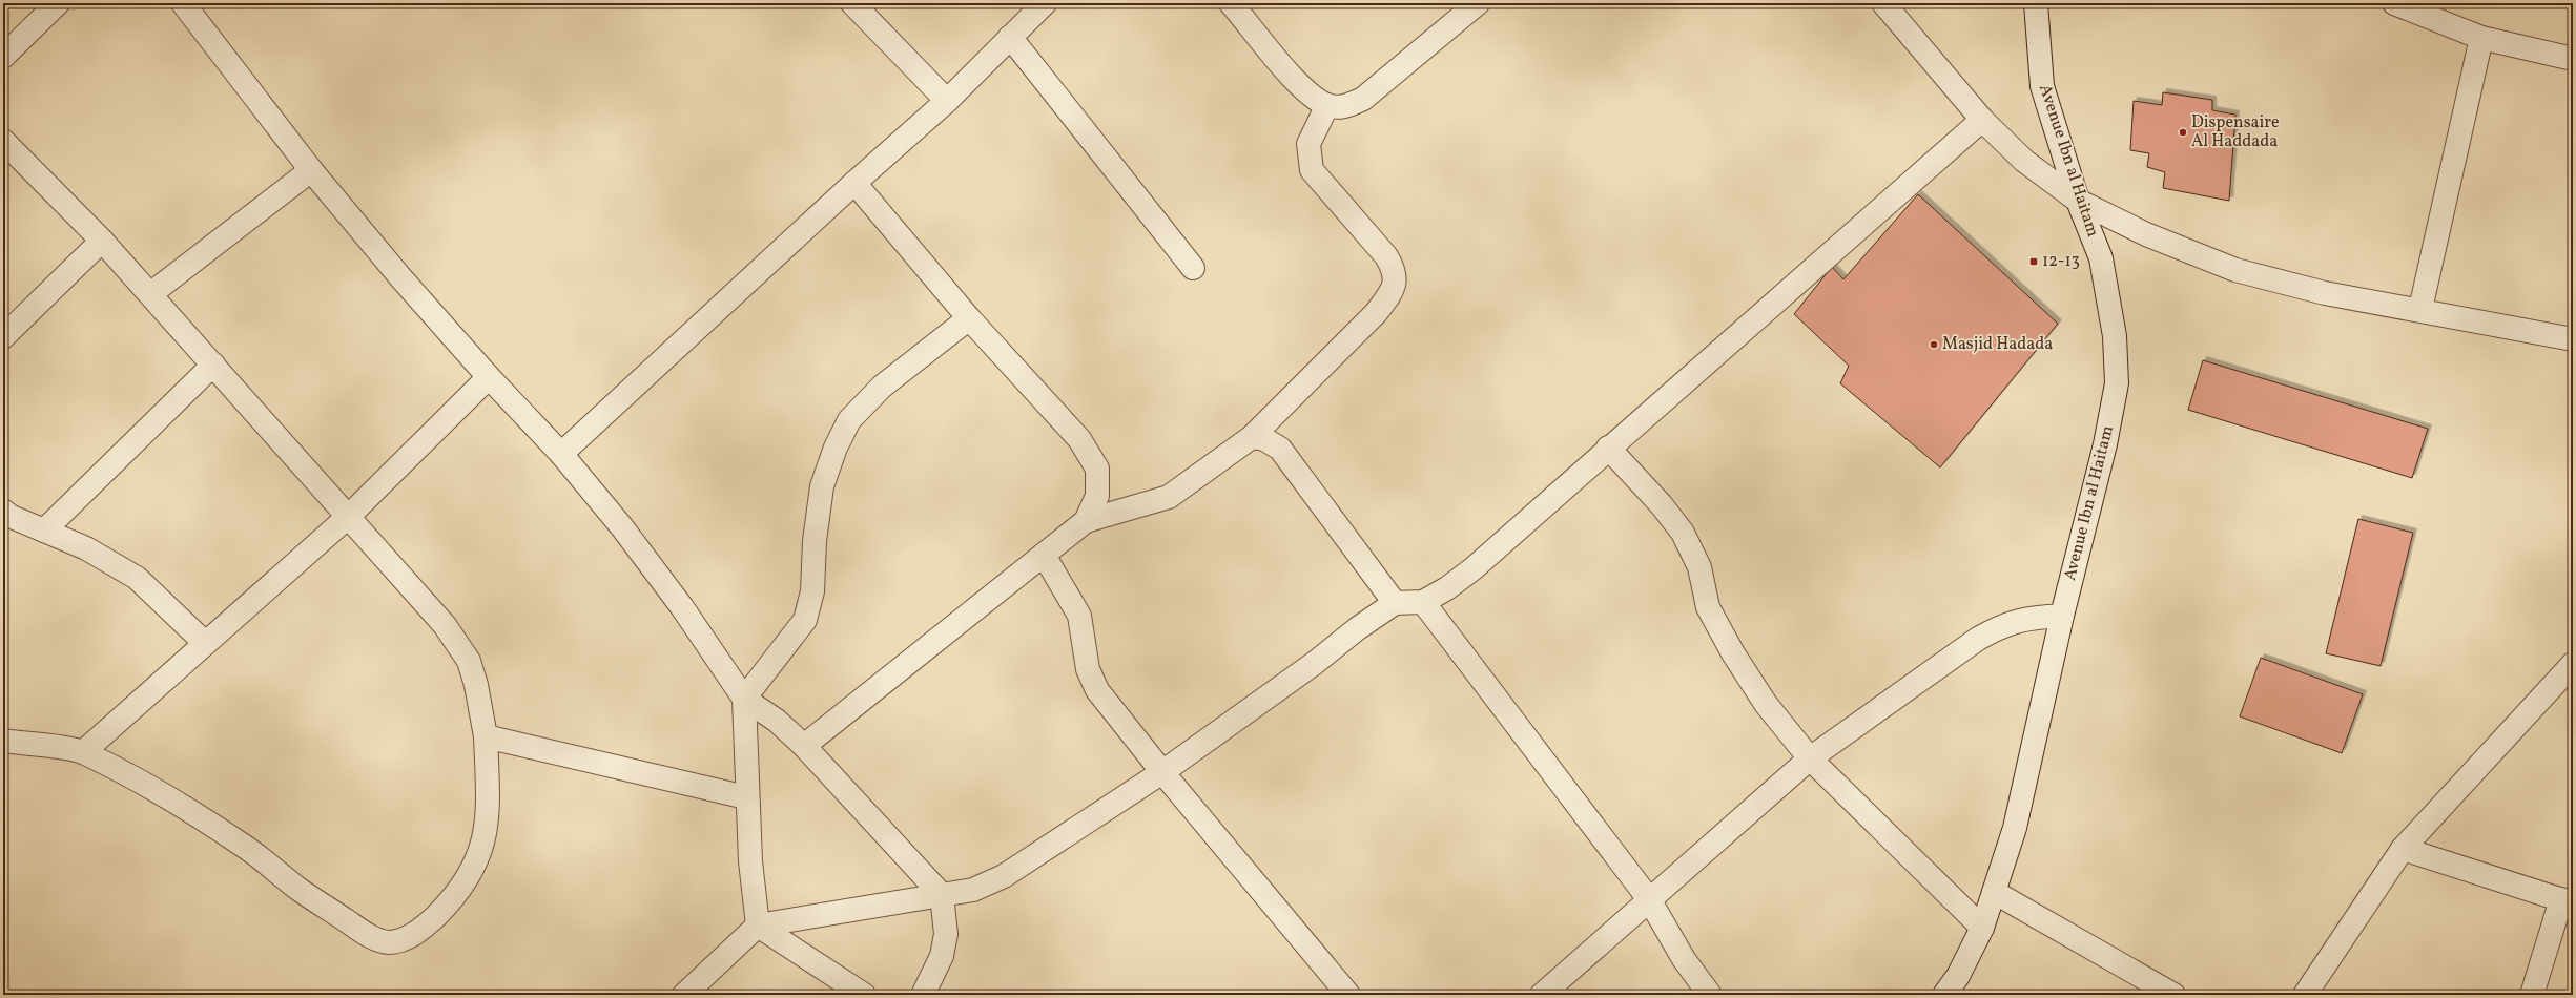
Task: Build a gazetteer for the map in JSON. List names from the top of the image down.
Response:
{
  "streets": {
    "street": ["Avenue Ibn al Haitam"]
  },
  "places": {
    "other": ["Dispensaire Al Haddada", "Masjid Hadada"],
    "transit": ["12-13"]
  }
}
